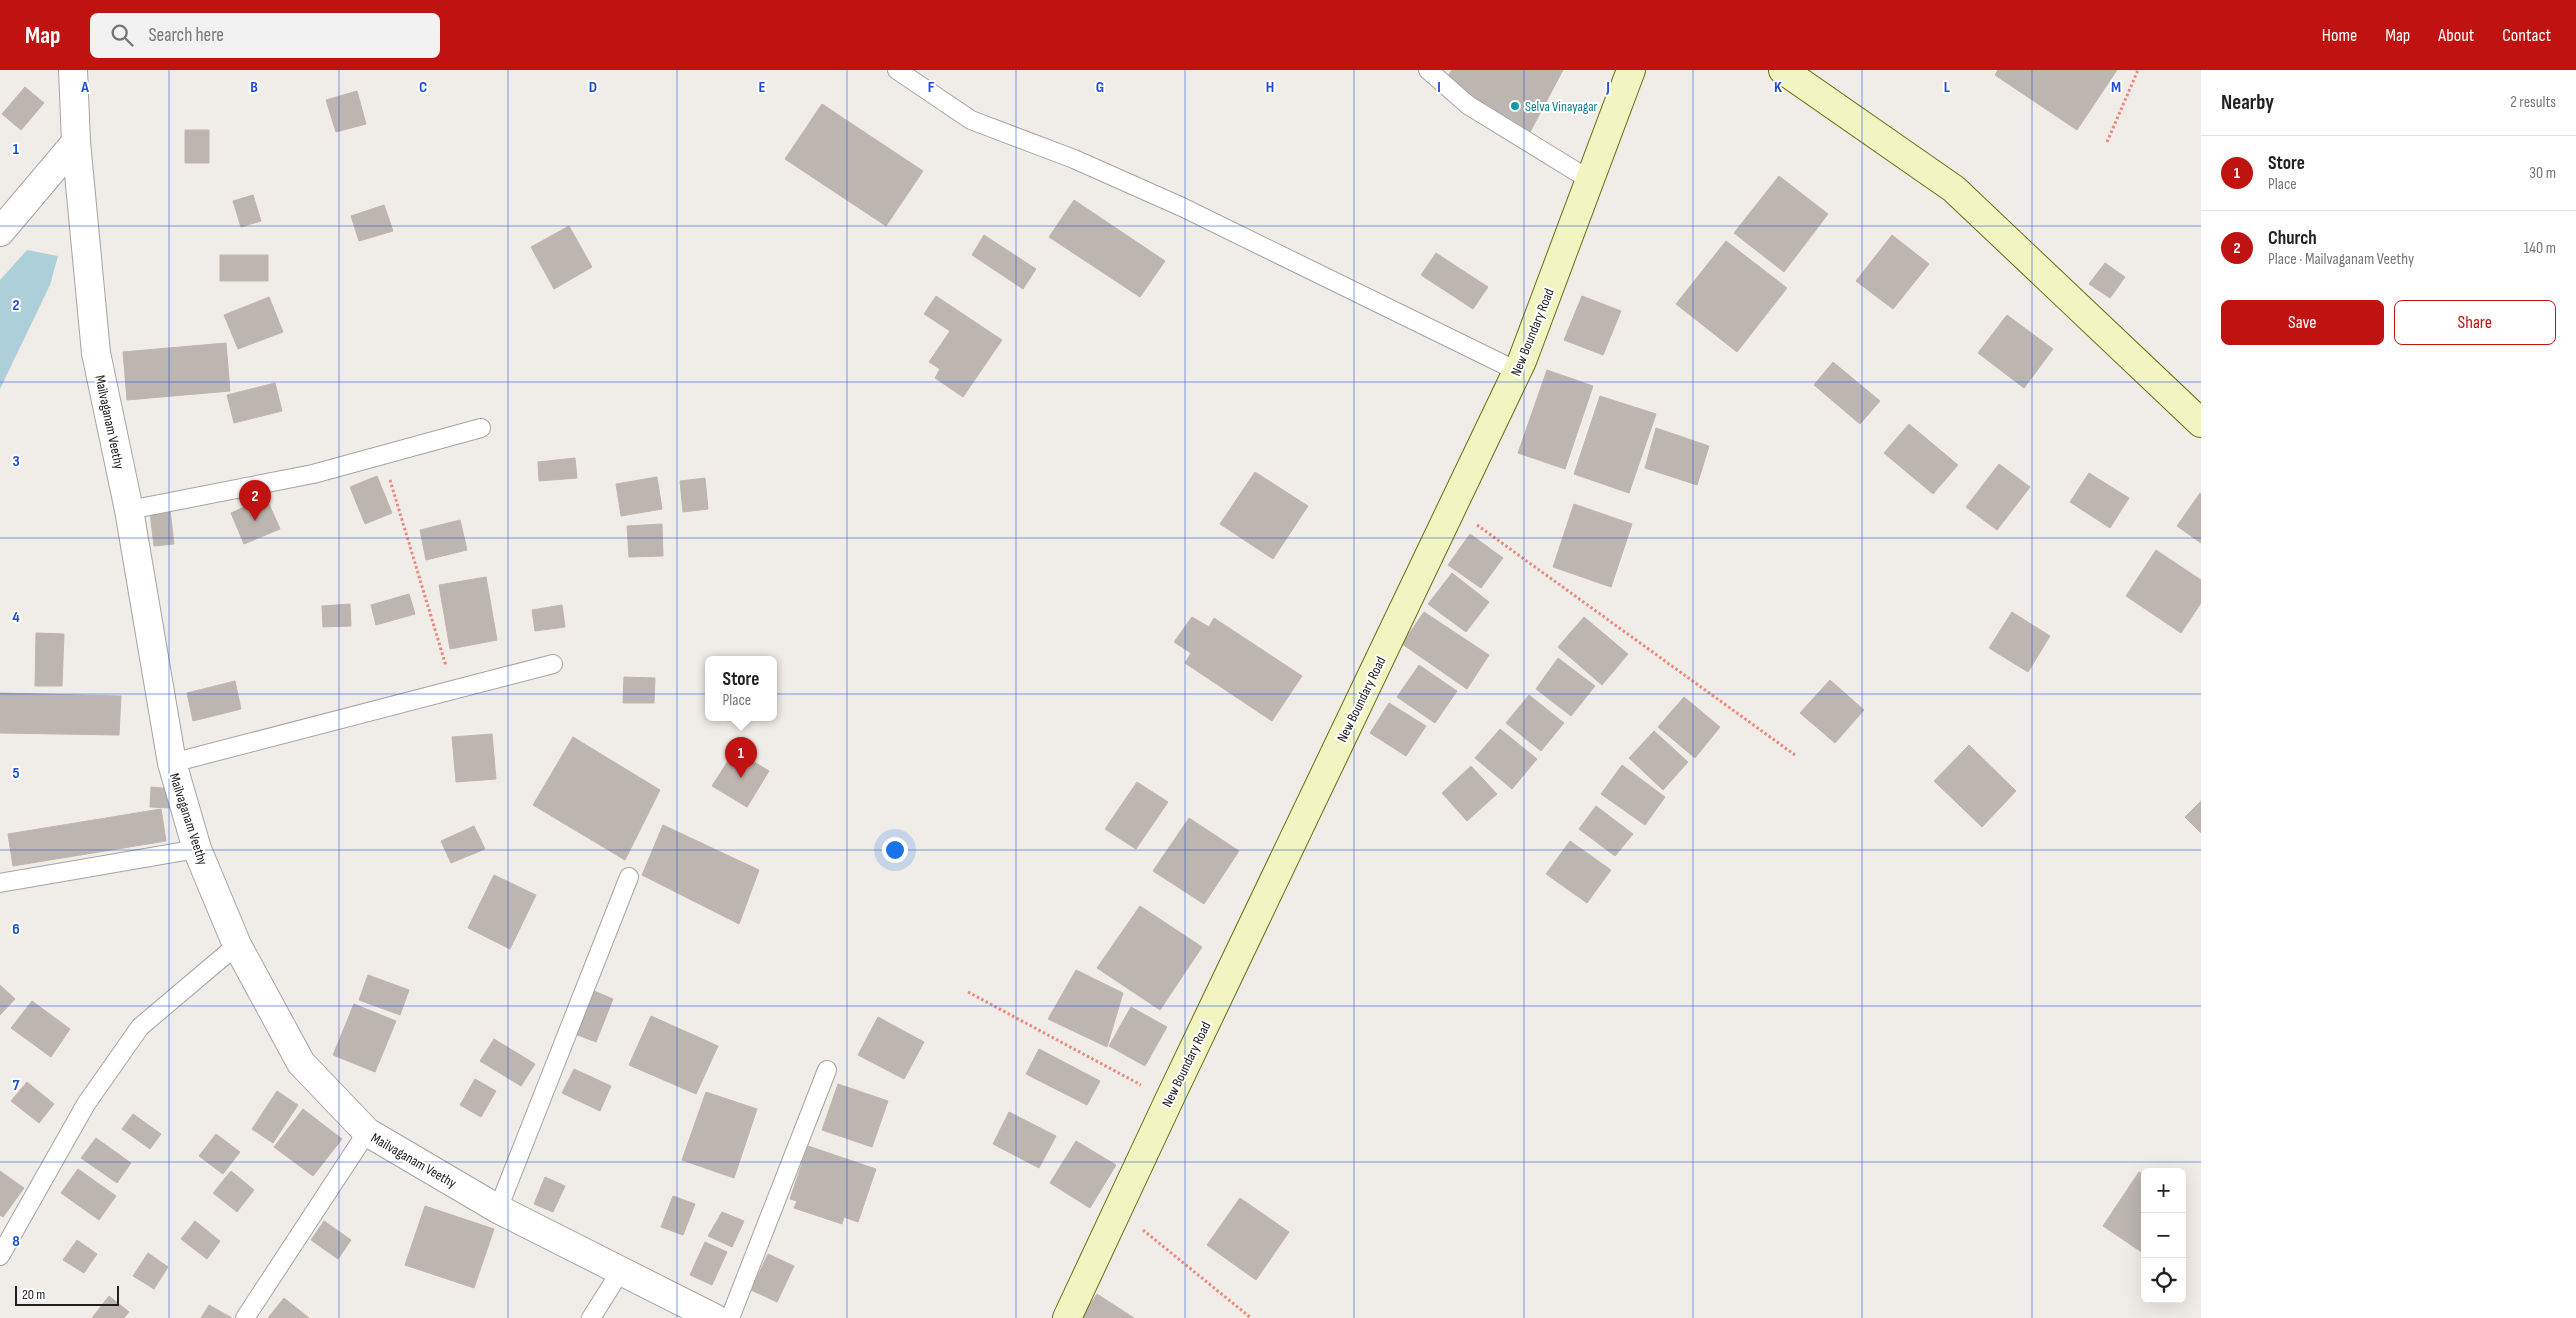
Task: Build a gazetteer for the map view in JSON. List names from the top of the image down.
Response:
{
  "streets": {
    "main road": ["New Boundary Road"],
    "street": ["Mailvaganam Veethy"]
  },
  "places": ["Selva Vinayagar"],
  "scale_bar": "20 m",
  "page": {
    "header": "Map",
    "search": "Search here",
    "nav": [
      "Home",
      "Map",
      "About",
      "Contact"
    ],
    "heading": ["Nearby", "2 results"],
    "list": [
      {
        "mark": "1",
        "name": "Store",
        "note": "Place",
        "value": "30 m"
      },
      {
        "mark": "2",
        "name": "Church",
        "note": "Place · Mailvaganam Veethy",
        "value": "140 m"
      }
    ],
    "buttons": ["Save", "Share"],
    "pins": ["2", "1"],
    "popup": ["Store", "Place"],
    "map_buttons": ["+", "−"],
    "scale": "20 m"
  },
  "grid": {
    "columns": [
      "A",
      "B",
      "C",
      "D",
      "E",
      "F",
      "G",
      "H",
      "I",
      "J",
      "K",
      "L",
      "M"
    ],
    "rows": [
      "1",
      "2",
      "3",
      "4",
      "5",
      "6",
      "7",
      "8"
    ]
  }
}
